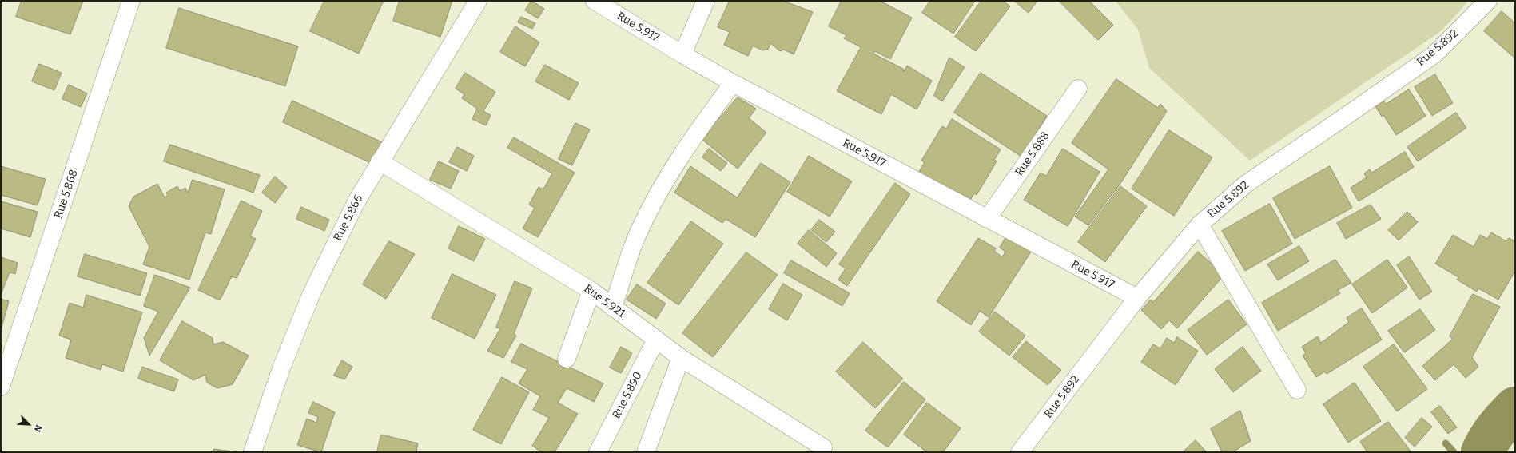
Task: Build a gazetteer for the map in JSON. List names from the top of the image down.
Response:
{
  "streets": {
    "street": [
      "Rue 5.917",
      "Rue 5.892",
      "Rue 5.888",
      "Rue 5.868",
      "Rue 5.866",
      "Rue 5.921",
      "Rue 5.890"
    ]
  },
  "crossings": [
    ["Rue 5.917", "Rue 5.892"],
    ["Rue 5.917", "Rue 5.888"],
    ["Rue 5.866", "Rue 5.921"],
    ["Rue 5.921", "Rue 5.890"]
  ],
  "north": "bottom right"
}
